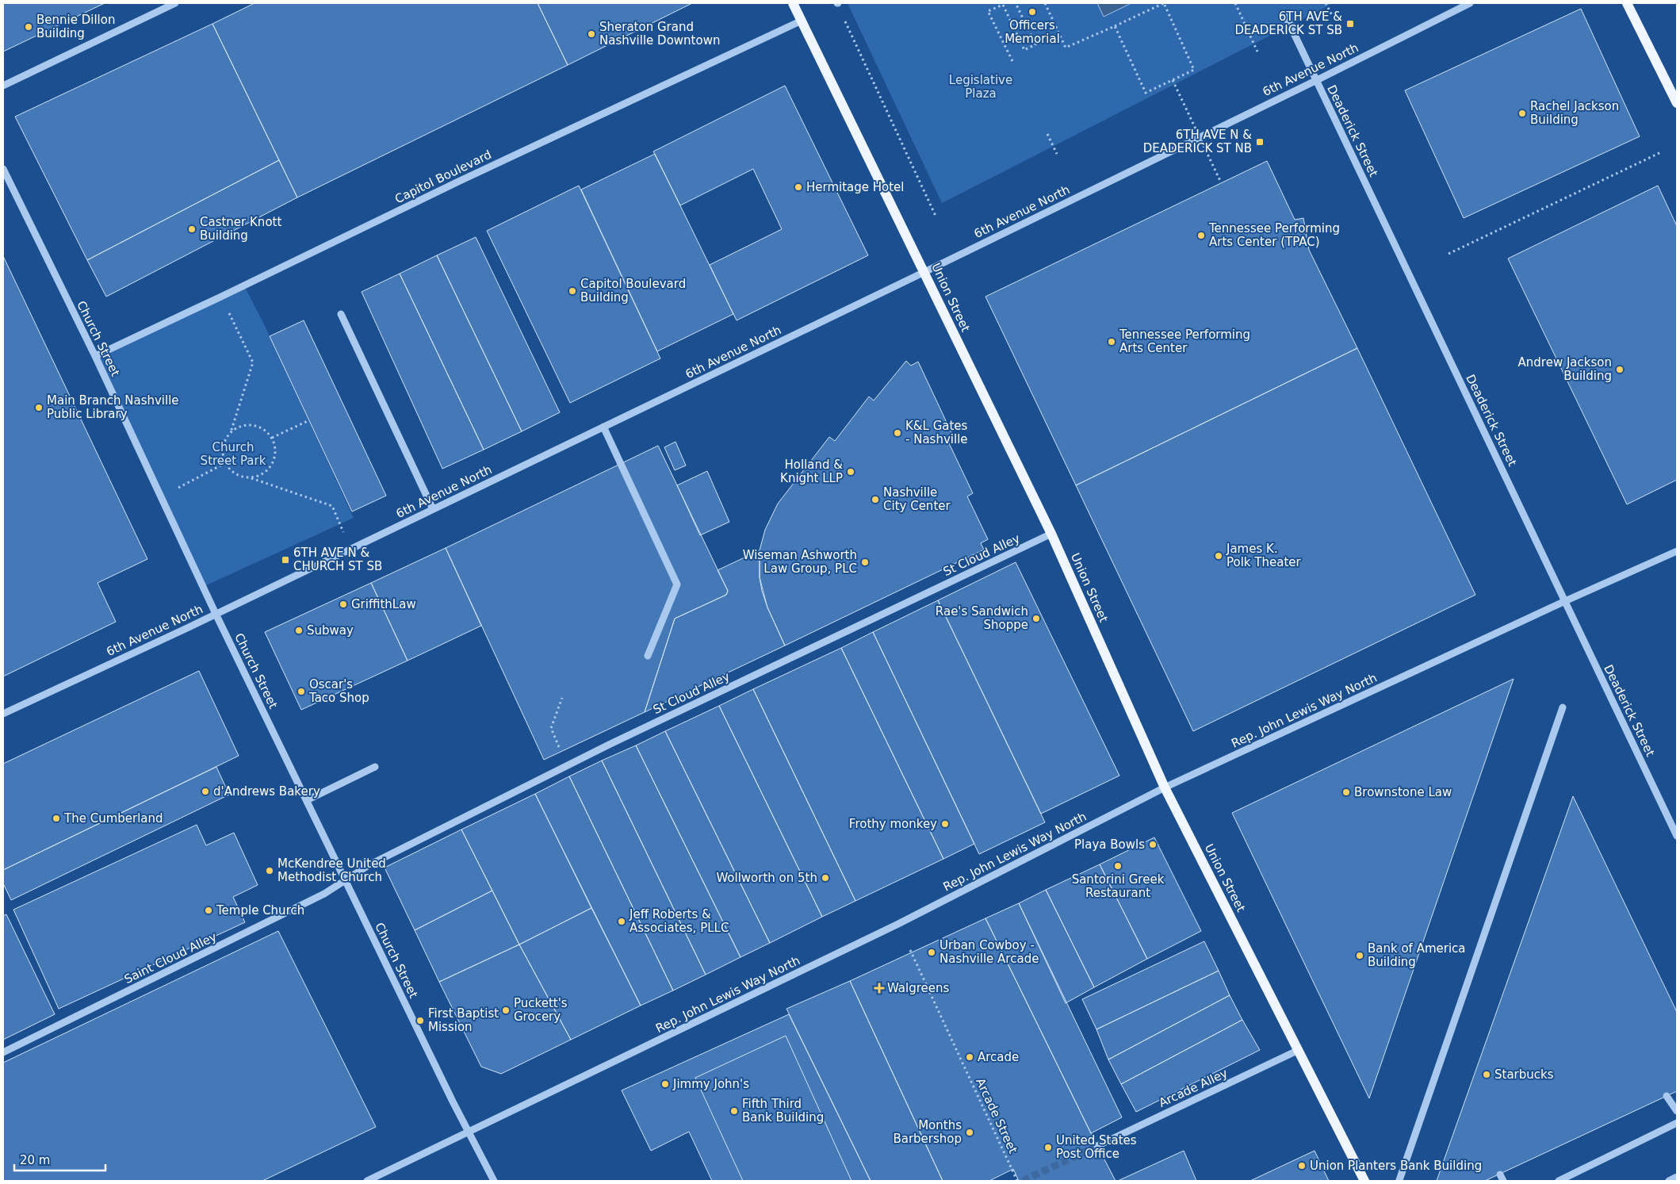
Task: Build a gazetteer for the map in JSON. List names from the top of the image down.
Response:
{
  "streets": {
    "main road": ["Union Street"],
    "street": [
      "6th Avenue North",
      "Deaderick Street",
      "Capitol Boulevard",
      "Church Street",
      "St Cloud Alley",
      "Rep. John Lewis Way North",
      "Saint Cloud Alley",
      "Arcade Alley"
    ],
    "path": ["Arcade Street"]
  },
  "crossings": [
    ["6th Avenue North", "Deaderick Street"],
    ["6th Avenue North", "Union Street"],
    ["6th Avenue North", "Church Street"],
    ["Deaderick Street", "Rep. John Lewis Way North"],
    ["Capitol Boulevard", "Union Street"],
    ["Capitol Boulevard", "Church Street"],
    ["Union Street", "St Cloud Alley"],
    ["Union Street", "Rep. John Lewis Way North"],
    ["Union Street", "Arcade Alley"],
    ["Church Street", "St Cloud Alley"],
    ["Church Street", "Rep. John Lewis Way North"],
    ["Church Street", "Saint Cloud Alley"],
    ["St Cloud Alley", "Saint Cloud Alley"]
  ],
  "parks": ["Legislative Plaza", "Church Street Park"],
  "places": {
    "other": [
      "Officers Memorial",
      "Bennie Dillon Building",
      "Sheraton Grand Nashville Downtown",
      "Rachel Jackson Building",
      "Hermitage Hotel",
      "Castner Knott Building",
      "Tennessee Performing Arts Center (TPAC)",
      "Capitol Boulevard Building",
      "Tennessee Performing Arts Center",
      "Andrew Jackson Building",
      "Main Branch Nashville Public Library",
      "K&L Gates - Nashville",
      "Holland & Knight LLP",
      "Nashville City Center",
      "James K. Polk Theater",
      "Wiseman Ashworth Law Group, PLC",
      "GriffithLaw",
      "Rae's Sandwich Shoppe",
      "Subway",
      "Oscar's Taco Shop",
      "d'Andrews Bakery",
      "Brownstone Law",
      "The Cumberland",
      "Frothy monkey",
      "Playa Bowls",
      "Santorini Greek Restaurant",
      "McKendree United Methodist Church",
      "Wollworth on 5th",
      "Temple Church",
      "Jeff Roberts & Associates, PLLC",
      "Urban Cowboy - Nashville Arcade",
      "Bank of America Building",
      "Puckett's Grocery",
      "First Baptist Mission",
      "Arcade",
      "Starbucks",
      "Jimmy John's",
      "Fifth Third Bank Building",
      "Months Barbershop",
      "United States Post Office",
      "Union Planters Bank Building"
    ],
    "transit": ["6TH AVE & DEADERICK ST SB", "6TH AVE N & DEADERICK ST NB", "6TH AVE N & CHURCH ST SB"],
    "health": ["Walgreens"]
  },
  "scale_bar": "20 m"
}
